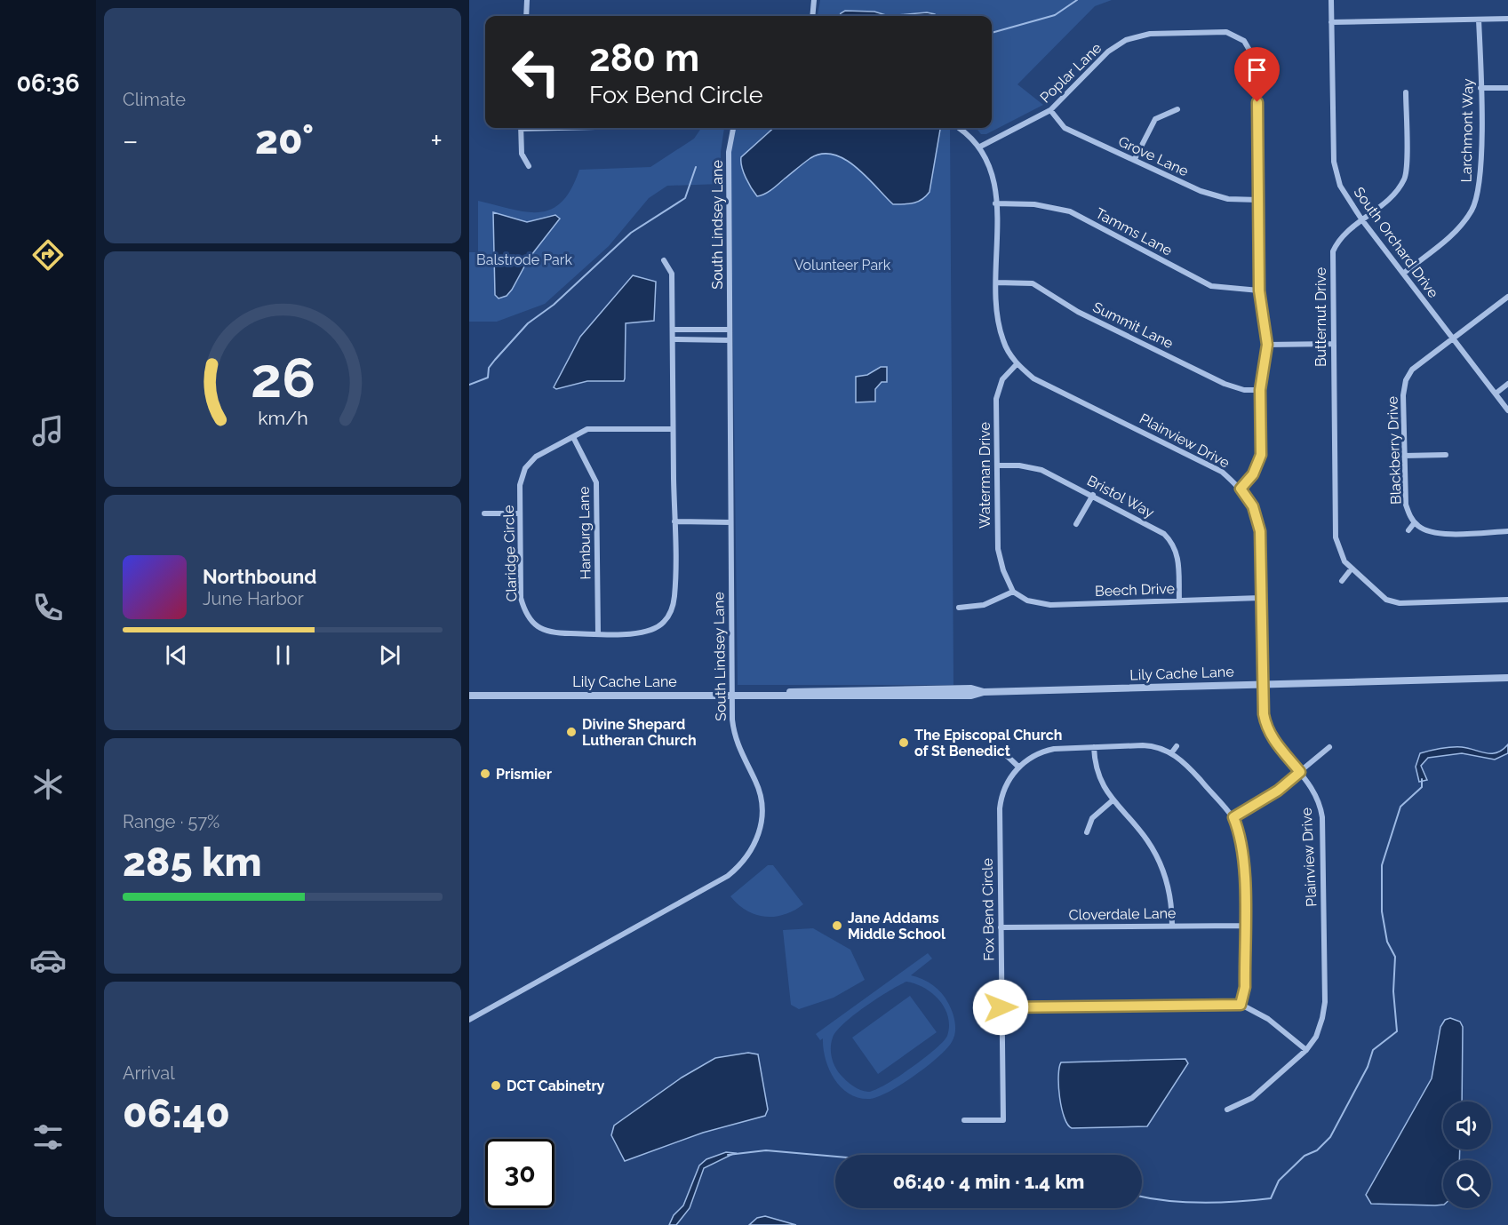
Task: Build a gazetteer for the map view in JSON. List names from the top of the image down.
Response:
{
  "streets": {
    "street": [
      "Poplar Lane",
      "Larchmont Way",
      "Grove Lane",
      "South Lindsey Lane",
      "Tamms Lane",
      "South Orchard Drive",
      "Butternut Drive",
      "Summit Lane",
      "Plainview Drive",
      "Blackberry Drive",
      "Waterman Drive",
      "Bristol Way",
      "Hanburg Lane",
      "Claridge Circle",
      "Beech Drive",
      "Lily Cache Lane",
      "Fox Bend Circle",
      "Cloverdale Lane"
    ]
  },
  "crossings": [
    ["Poplar Lane", "Grove Lane"],
    ["Poplar Lane", "Plainview Drive"],
    ["Larchmont Way", "South Orchard Drive"],
    ["South Lindsey Lane", "Lily Cache Lane"],
    ["Tamms Lane", "Plainview Drive"],
    ["South Orchard Drive", "Butternut Drive"],
    ["South Orchard Drive", "Blackberry Drive"],
    ["Summit Lane", "Plainview Drive"],
    ["Plainview Drive", "Waterman Drive"],
    ["Plainview Drive", "Beech Drive"],
    ["Plainview Drive", "Lily Cache Lane"],
    ["Waterman Drive", "Bristol Way"],
    ["Waterman Drive", "Beech Drive"],
    ["Bristol Way", "Beech Drive"],
    ["Hanburg Lane", "Claridge Circle"],
    ["Fox Bend Circle", "Cloverdale Lane"]
  ],
  "parks": ["Balstrode Park", "Volunteer Park"],
  "places": [
    "Divine Shepard Lutheran Church",
    "The Episcopal Church of St Benedict",
    "Prismier",
    "Jane Addams Middle School",
    "DCT Cabinetry"
  ],
  "page": {
    "tabs": "06:36",
    "tile": [
      "Climate",
      ["Range · 57%", "285 km"],
      ["Arrival", "06:40"]
    ],
    "turn": ["280 m", "Fox Bend Circle"],
    "heat": ["−", "20°", "+"],
    "song": ["Northbound", "June Harbor"],
    "limit": "30",
    "trip": "06:40 · 4 min · 1.4 km",
    "gauge": ["26", "km/h"]
  }
}
